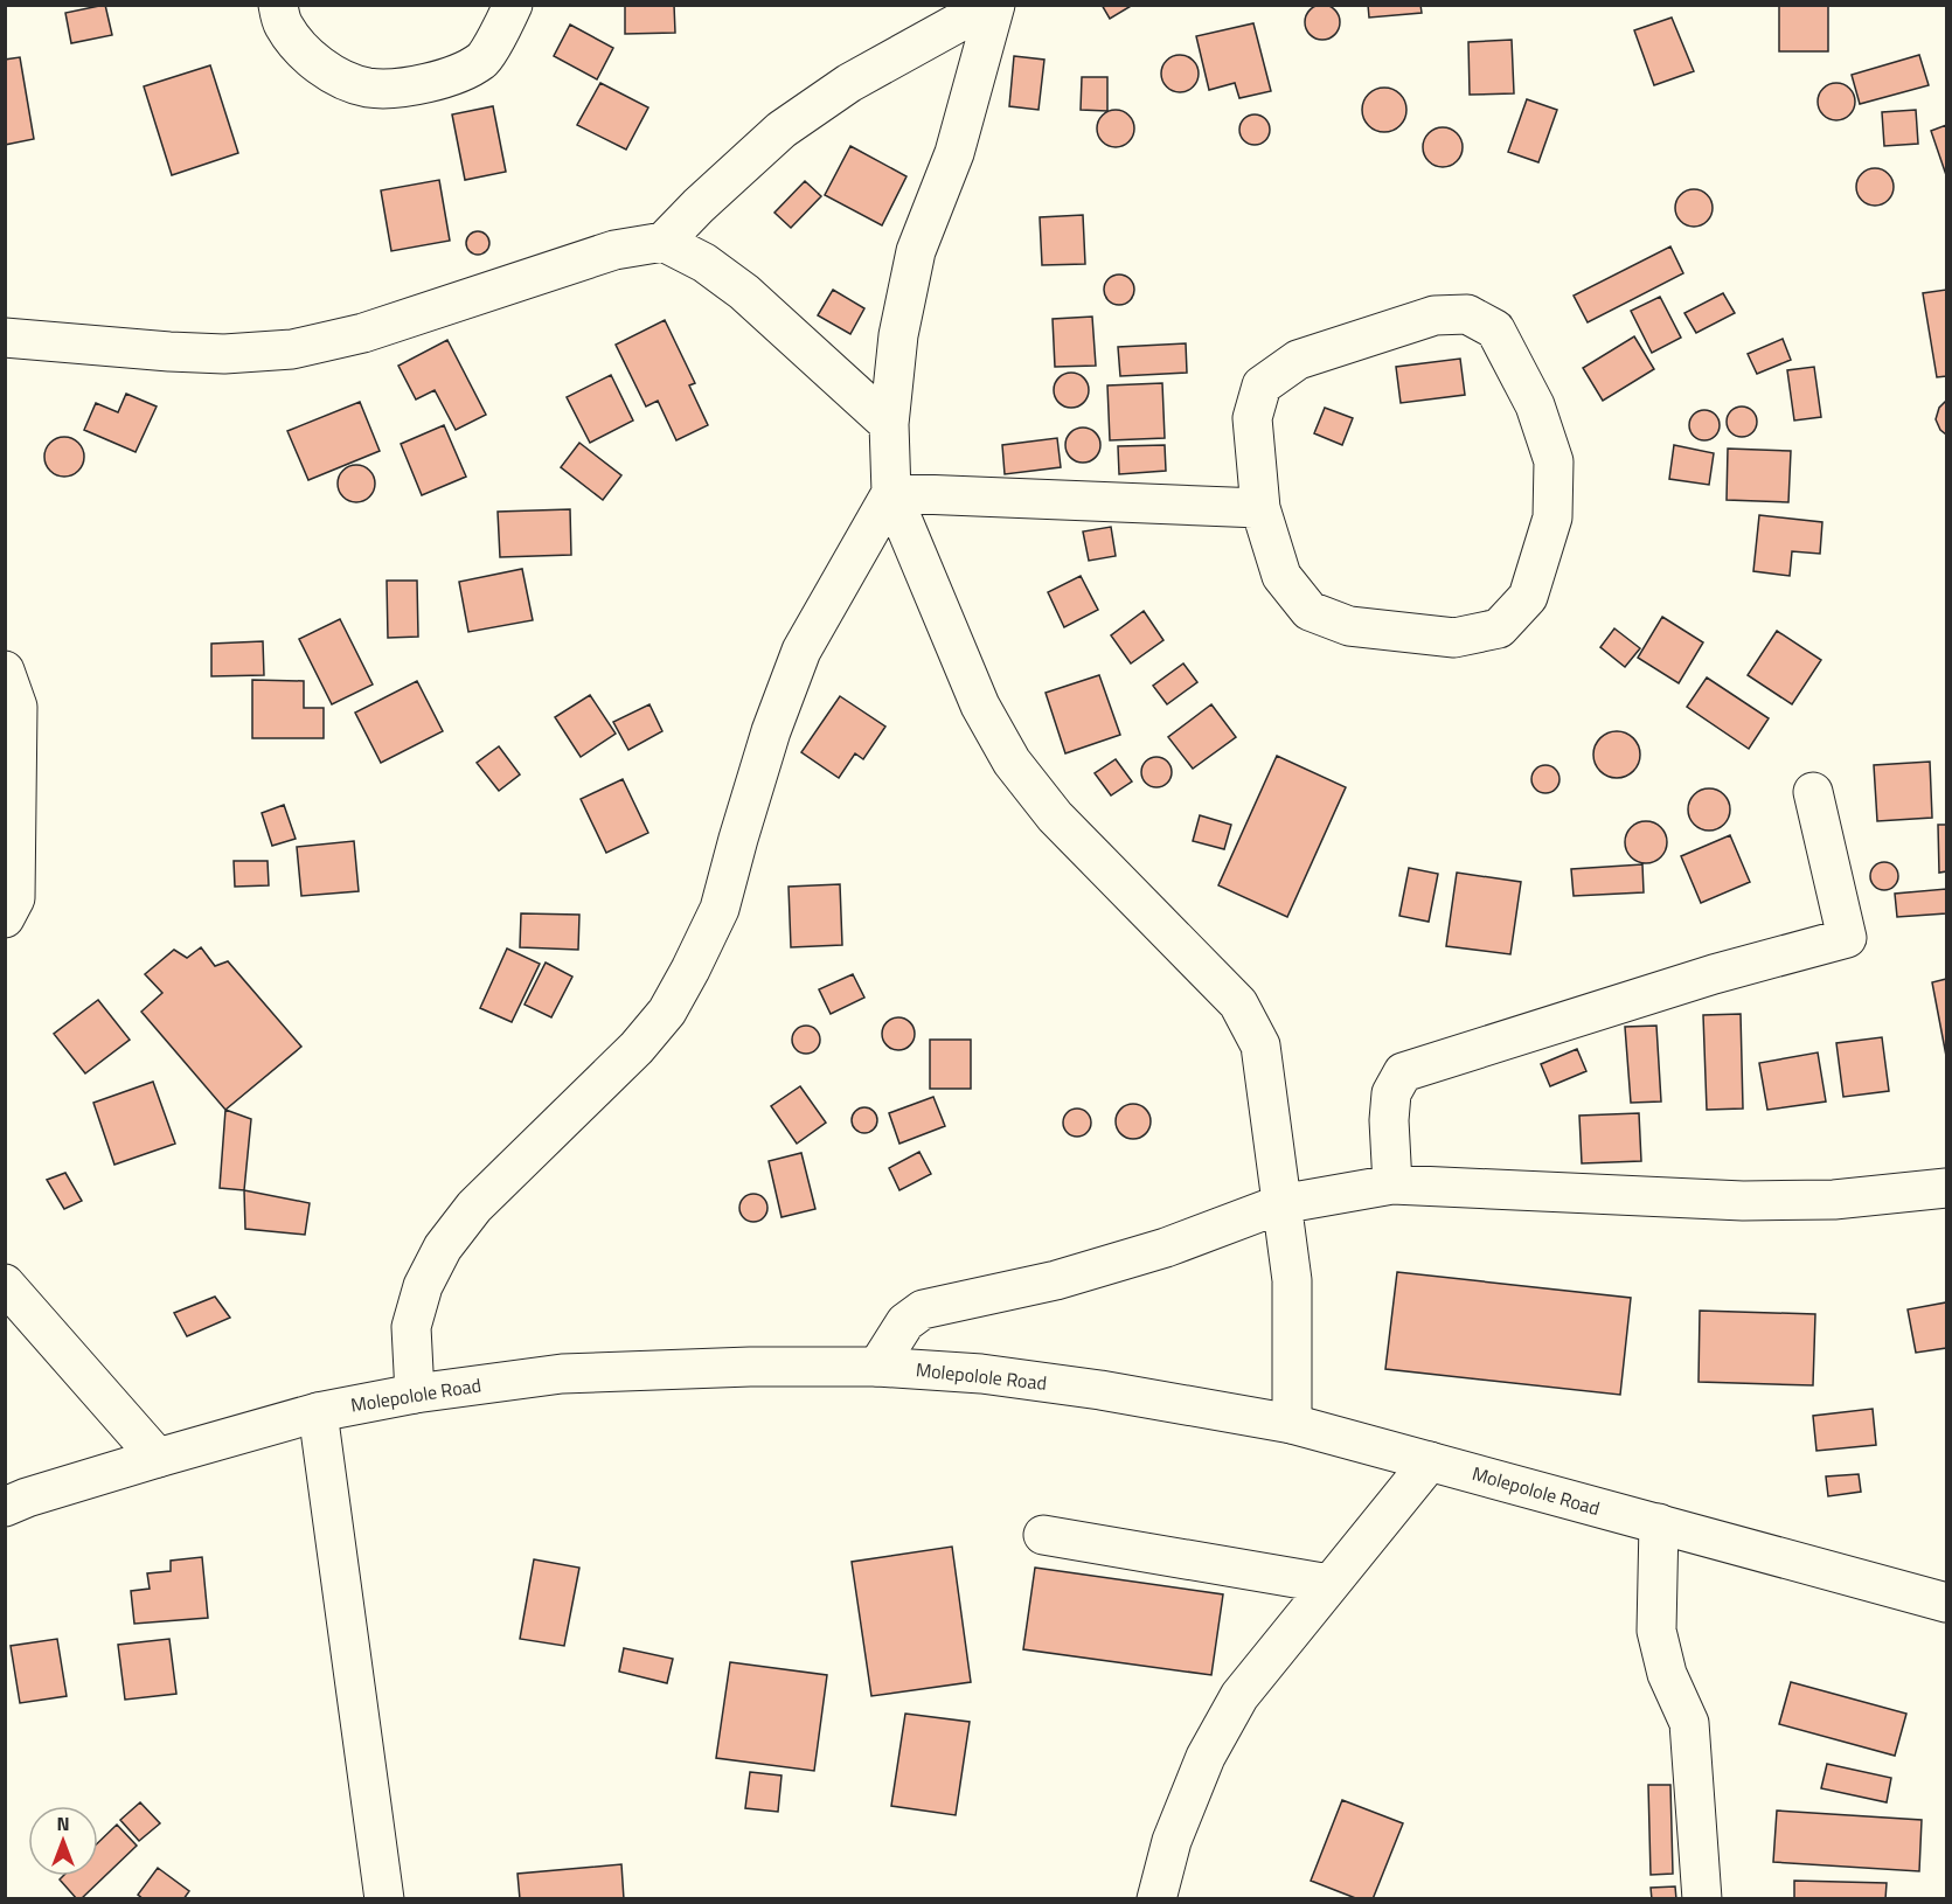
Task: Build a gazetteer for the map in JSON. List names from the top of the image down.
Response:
{
  "streets": {
    "street": ["Molepolole Road"]
  },
  "north": "top"
}
